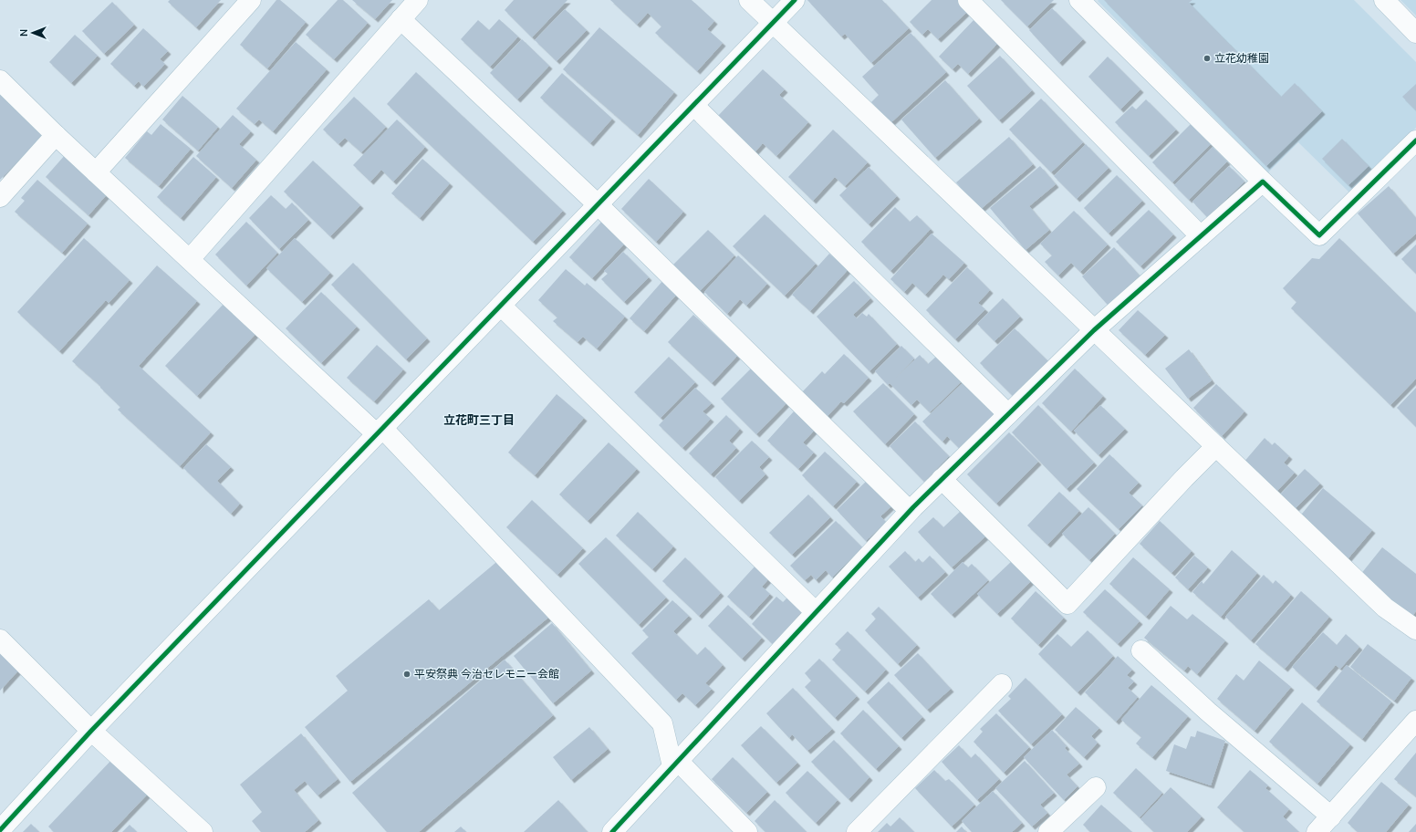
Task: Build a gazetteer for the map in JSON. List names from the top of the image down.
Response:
{
  "districts": ["立花町三丁目"],
  "places": ["立花幼稚園", "平安祭典 今治セレモニー会館"],
  "north": "left"
}
